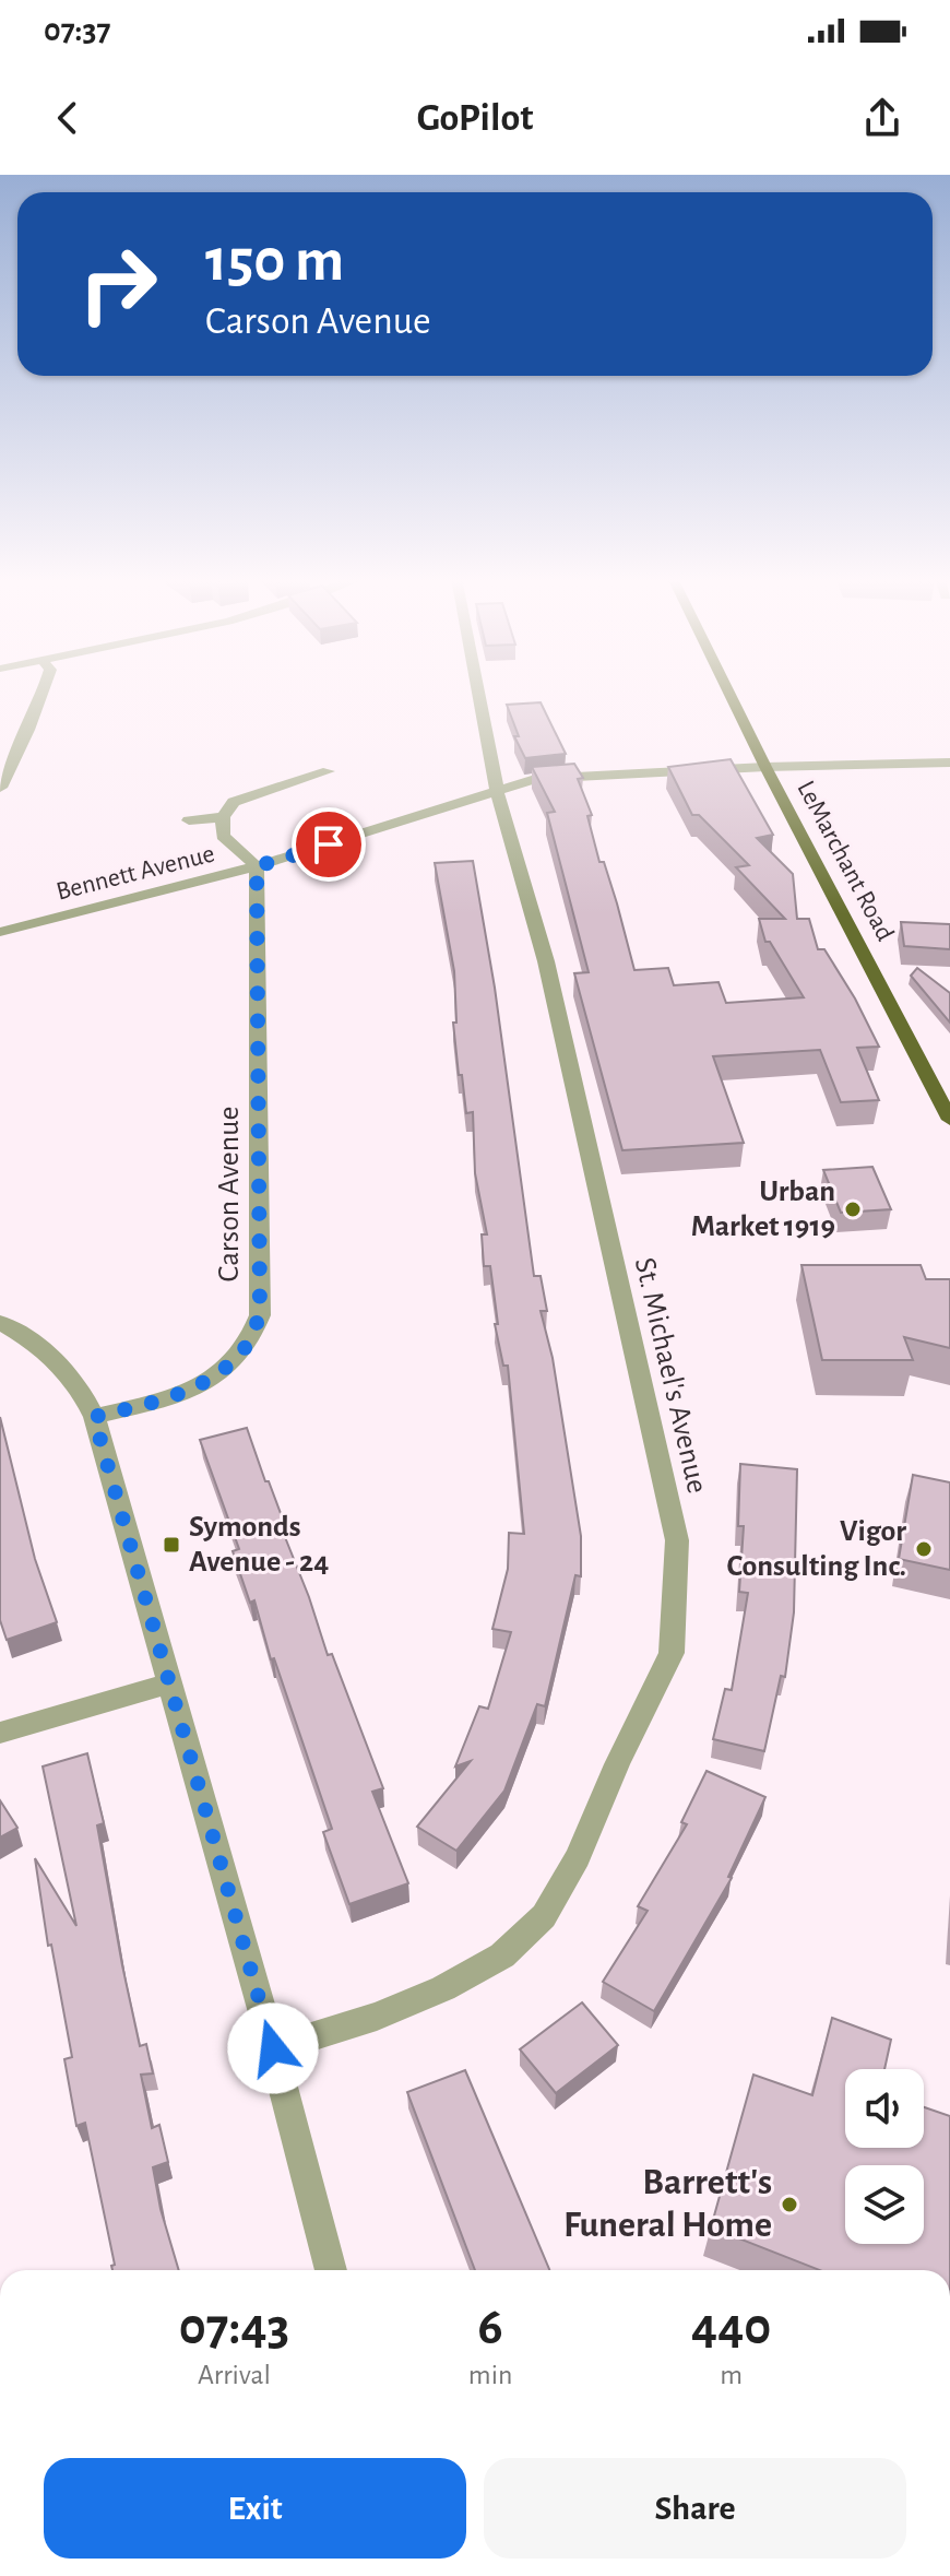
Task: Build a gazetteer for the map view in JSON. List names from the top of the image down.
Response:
{
  "streets": {
    "main road": ["LeMarchant Road"],
    "street": ["Bennett Avenue", "Carson Avenue", "St. Michael's Avenue"]
  },
  "crossings": [
    ["LeMarchant Road", "Bennett Avenue"],
    ["Bennett Avenue", "Carson Avenue"],
    ["Bennett Avenue", "St. Michael's Avenue"]
  ],
  "places": {
    "other": ["Urban Market 1919", "Vigor Consulting Inc.", "Barrett's Funeral Home"],
    "transit": ["Symonds Avenue - 24"]
  },
  "page": {
    "status": "07:37",
    "header": "GoPilot",
    "turn": ["150 m", "Carson Avenue"],
    "eta": [
      "07:43",
      "Arrival",
      "6",
      "min",
      "440",
      "m"
    ],
    "buttons": ["Exit", "Share"]
  }
}
